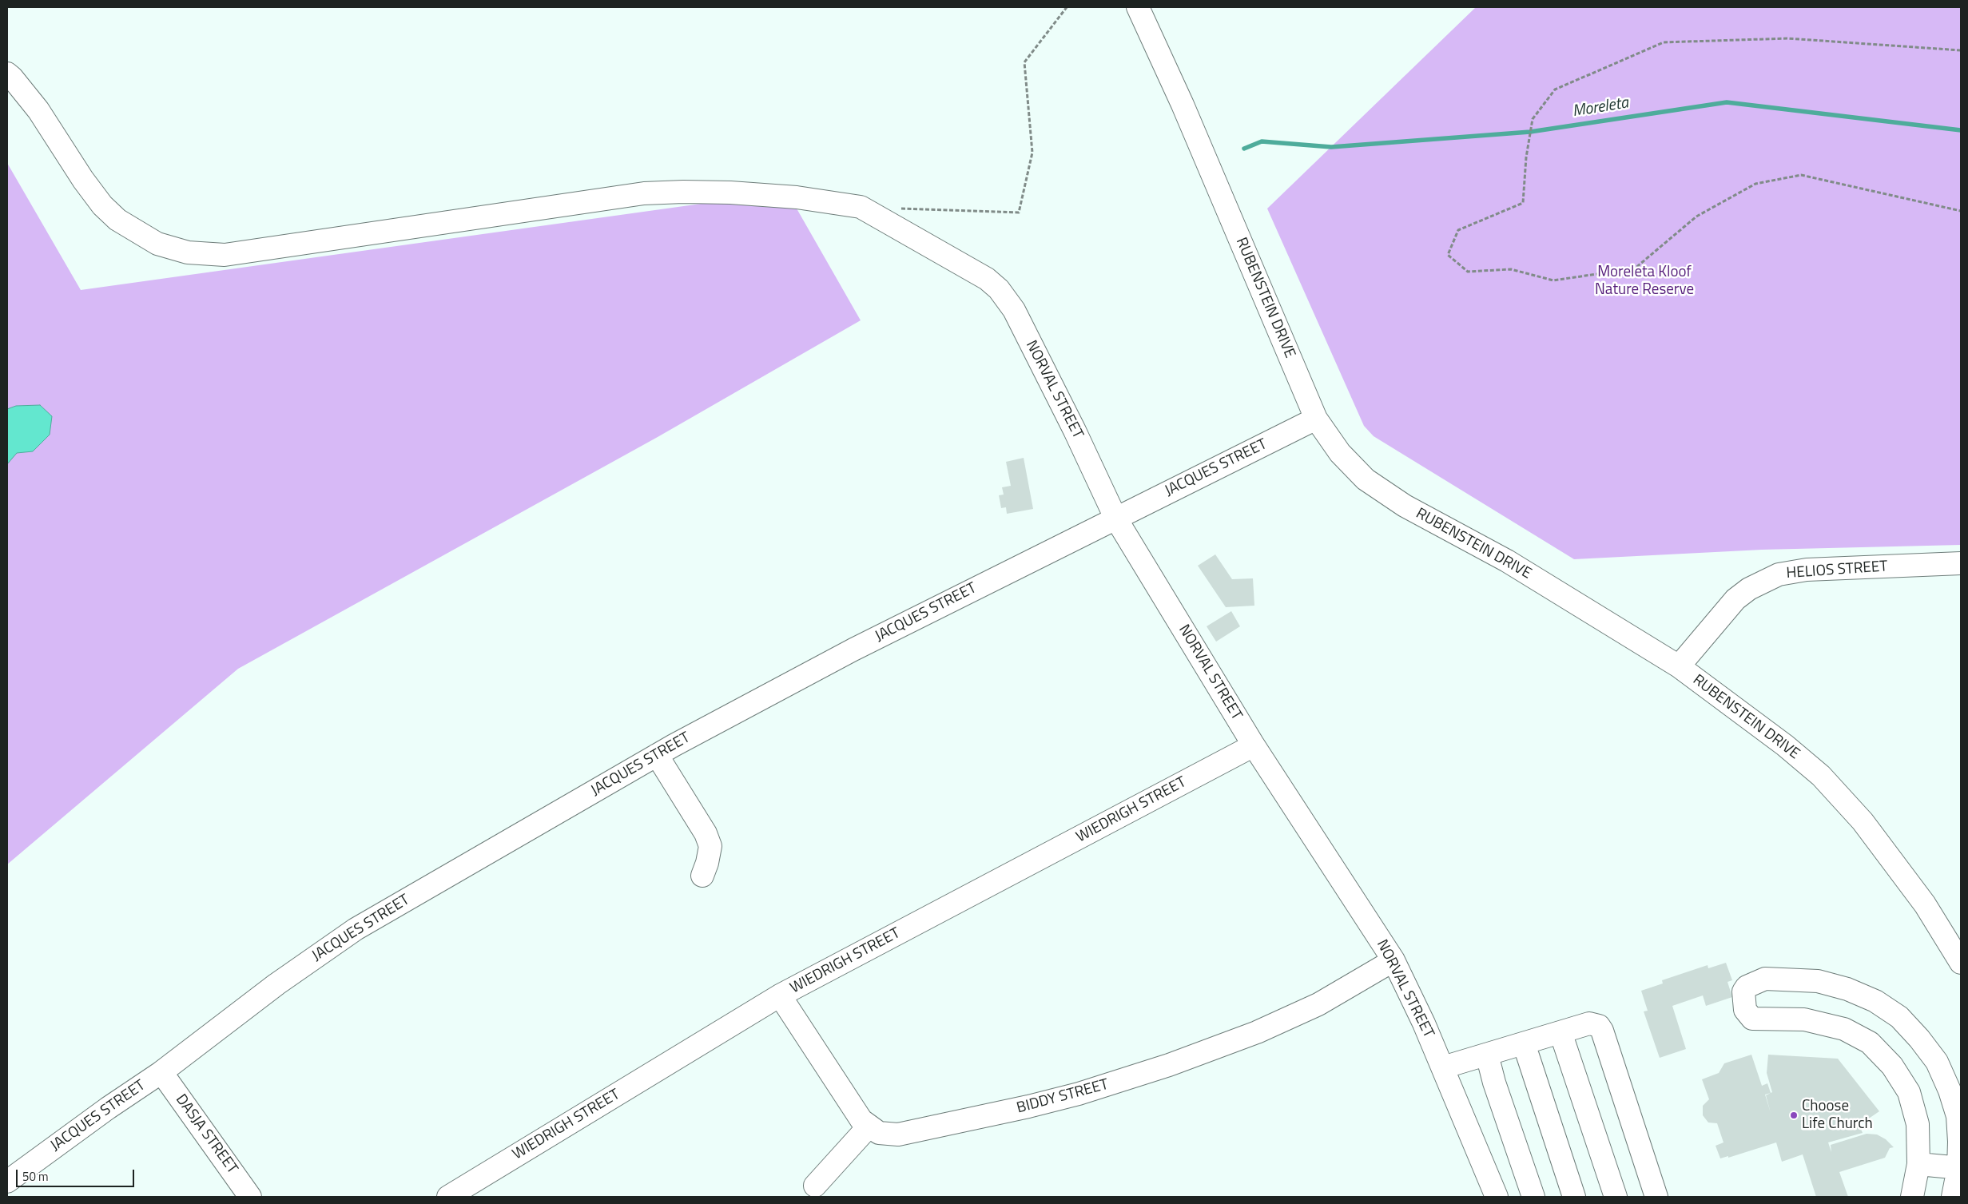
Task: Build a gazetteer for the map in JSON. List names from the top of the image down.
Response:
{
  "streets": {
    "street": [
      "RUBENSTEIN DRIVE",
      "NORVAL STREET",
      "JACQUES STREET",
      "HELIOS STREET",
      "WIEDRIGH STREET",
      "BIDDY STREET",
      "DASJA STREET"
    ]
  },
  "crossings": [
    ["RUBENSTEIN DRIVE", "JACQUES STREET"],
    ["RUBENSTEIN DRIVE", "HELIOS STREET"],
    ["NORVAL STREET", "JACQUES STREET"],
    ["NORVAL STREET", "WIEDRIGH STREET"],
    ["NORVAL STREET", "BIDDY STREET"],
    ["JACQUES STREET", "DASJA STREET"],
    ["WIEDRIGH STREET", "BIDDY STREET"]
  ],
  "water": ["Moreleta"],
  "parks": ["Moreleta Kloof Nature Reserve"],
  "places": ["Choose Life Church"],
  "scale_bar": "50 m"
}
